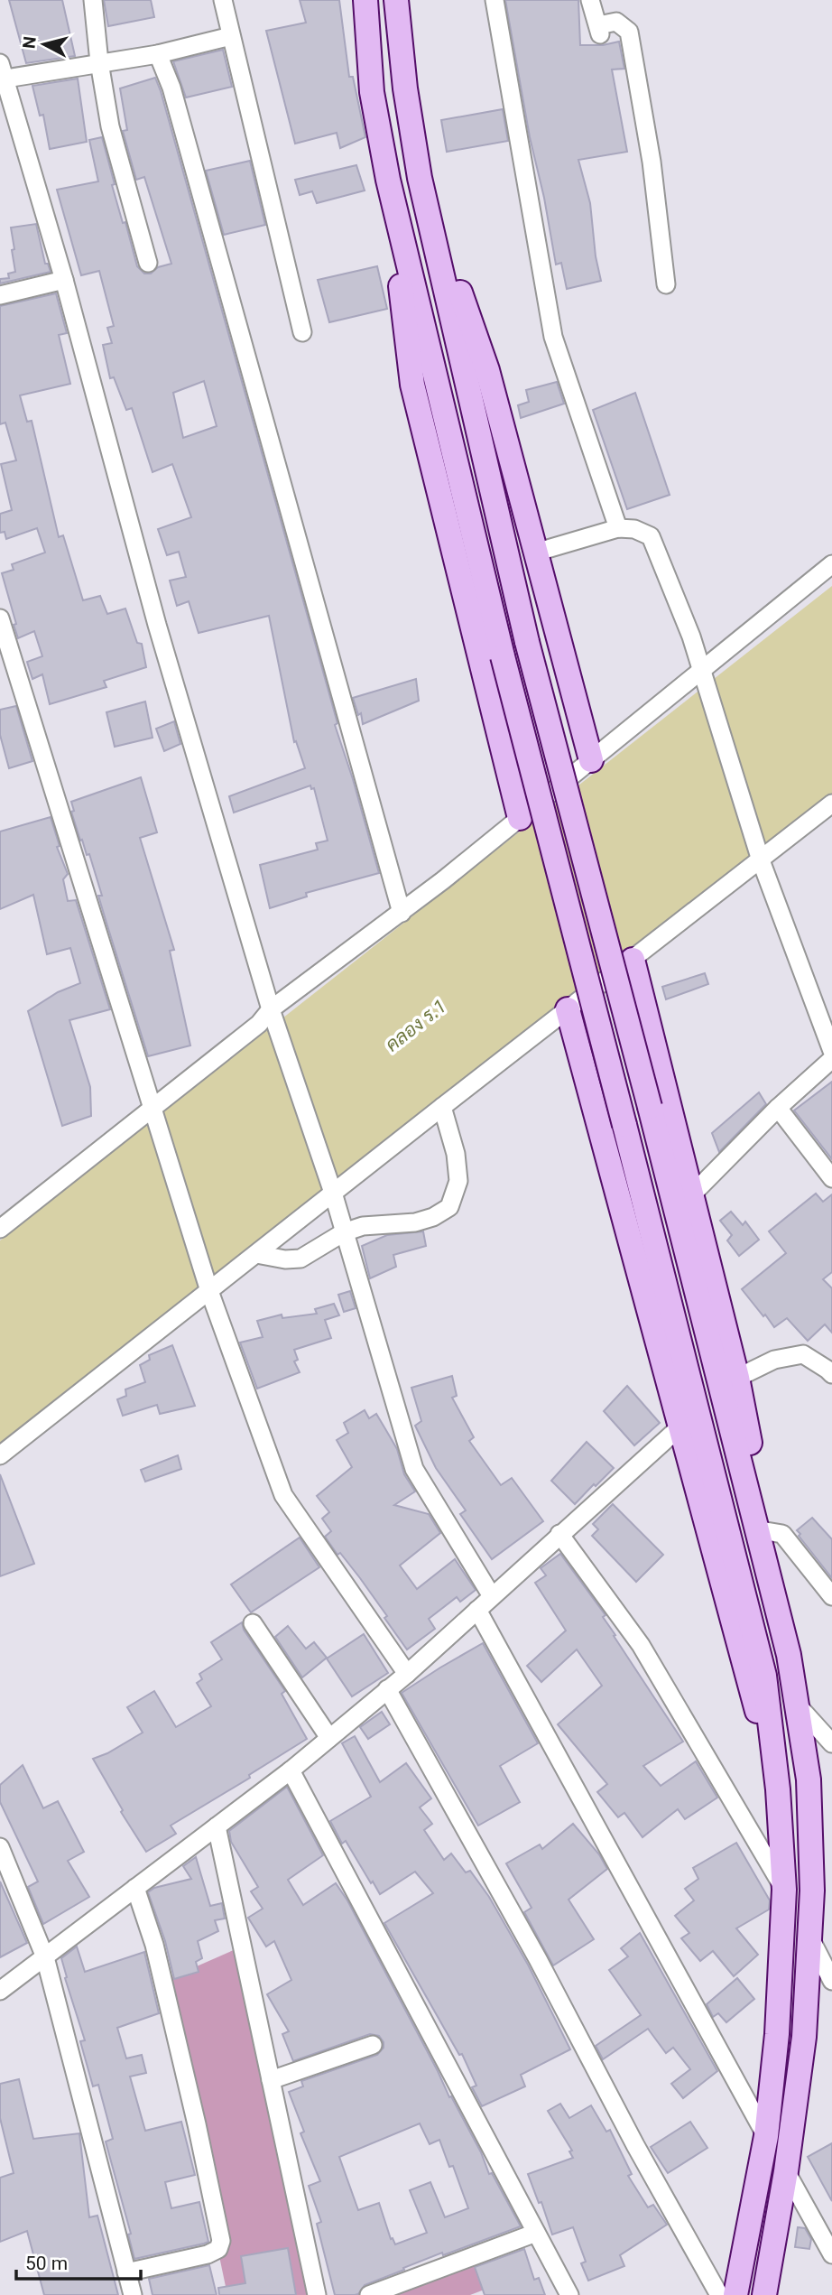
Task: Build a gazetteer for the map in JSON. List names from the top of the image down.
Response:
{
  "water": ["คลอง ร.1"],
  "scale_bar": "50 m",
  "north": "left"
}
